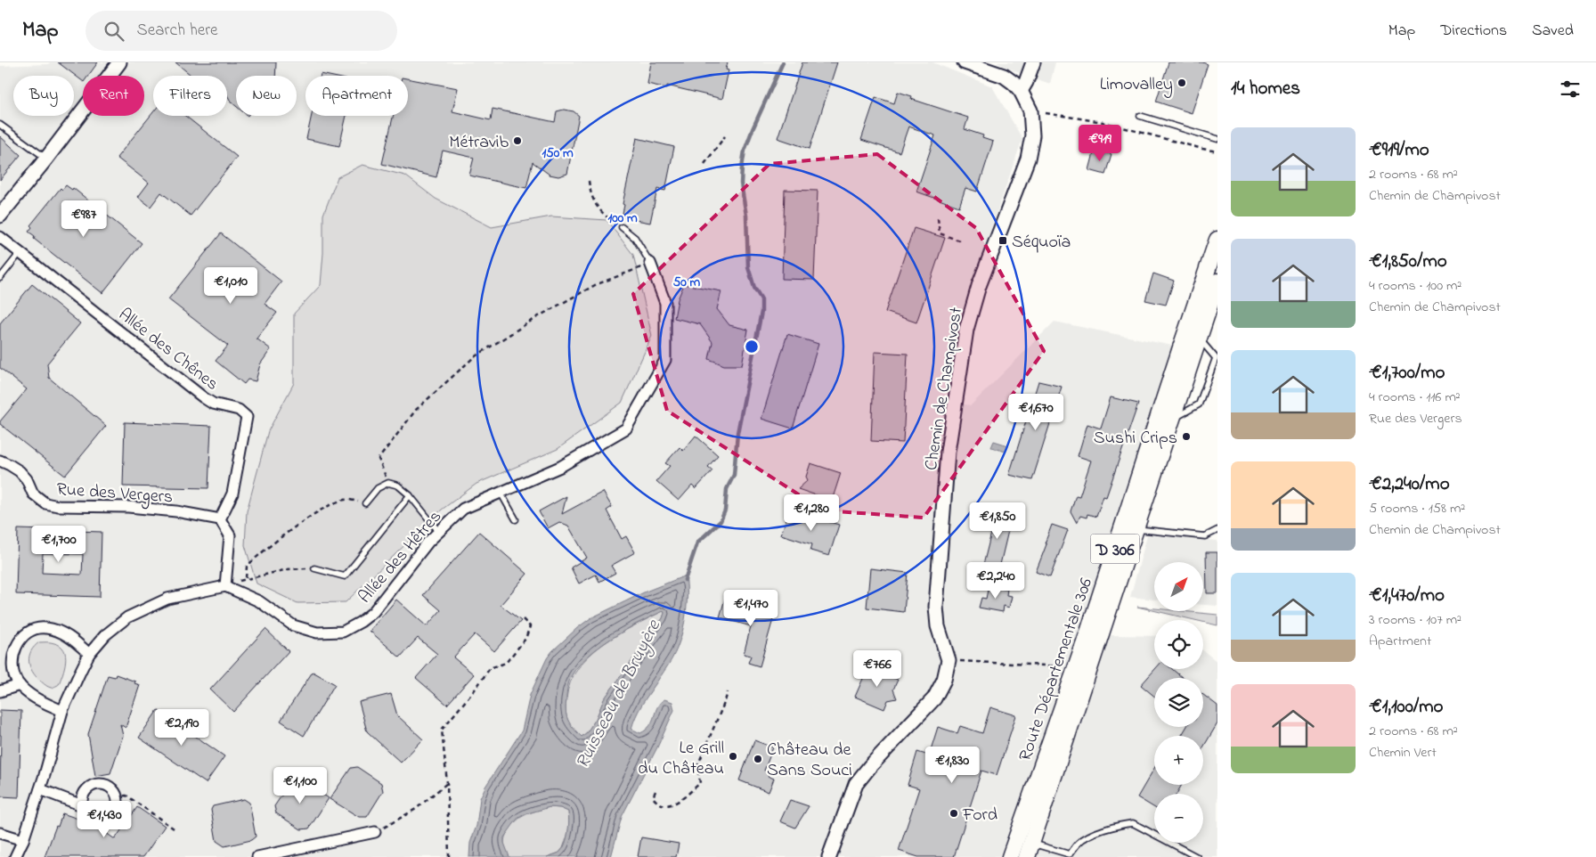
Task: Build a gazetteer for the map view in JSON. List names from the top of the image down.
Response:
{
  "streets": {
    "main road": ["D 306", "Route Départementale 306"],
    "street": [
      "Allée des Chênes",
      "Chemin de Champivost",
      "Rue des Vergers",
      "Allée des Hêtres"
    ]
  },
  "crossings": [
    ["Allée des Chênes", "Rue des Vergers"]
  ],
  "water": ["Ruisseau de Bruyère"],
  "places": {
    "other": [
      "Limovalley",
      "Métravib",
      "Sushi Crips",
      "Le Grill du Château",
      "Château de Sans Souci",
      "Ford"
    ],
    "transit": ["Séquoïa"]
  },
  "north": "top right",
  "page": {
    "header": "Map",
    "search": "Search here",
    "nav": ["Map", "Directions", "Saved"],
    "heading": "14 homes",
    "chip": [
      "Buy",
      "Rent",
      "Filters",
      "New",
      "Apartment"
    ],
    "list": [
      {
        "name": "€919/mo",
        "note": "2 rooms · 68 m² · Chemin de Champivost"
      },
      {
        "name": "€1,850/mo",
        "note": "4 rooms · 100 m² · Chemin de Champivost"
      },
      {
        "name": "€1,700/mo",
        "note": "4 rooms · 116 m² · Rue des Vergers"
      },
      {
        "name": "€2,240/mo",
        "note": "5 rooms · 158 m² · Chemin de Champivost"
      },
      {
        "name": "€1,470/mo",
        "note": "3 rooms · 107 m² · Apartment"
      },
      {
        "name": "€1,100/mo",
        "note": "2 rooms · 68 m² · Chemin Vert"
      }
    ],
    "price": [
      "€919",
      "€987",
      "€1,010",
      "€1,670",
      "€1,280",
      "€1,850",
      "€1,700",
      "€2,240",
      "€1,470",
      "€766",
      "€2,190",
      "€1,830",
      "€1,100",
      "€1,430"
    ],
    "map_buttons": ["+", "−"]
  },
  "rings": ["150 m", "100 m", "50 m"]
}
